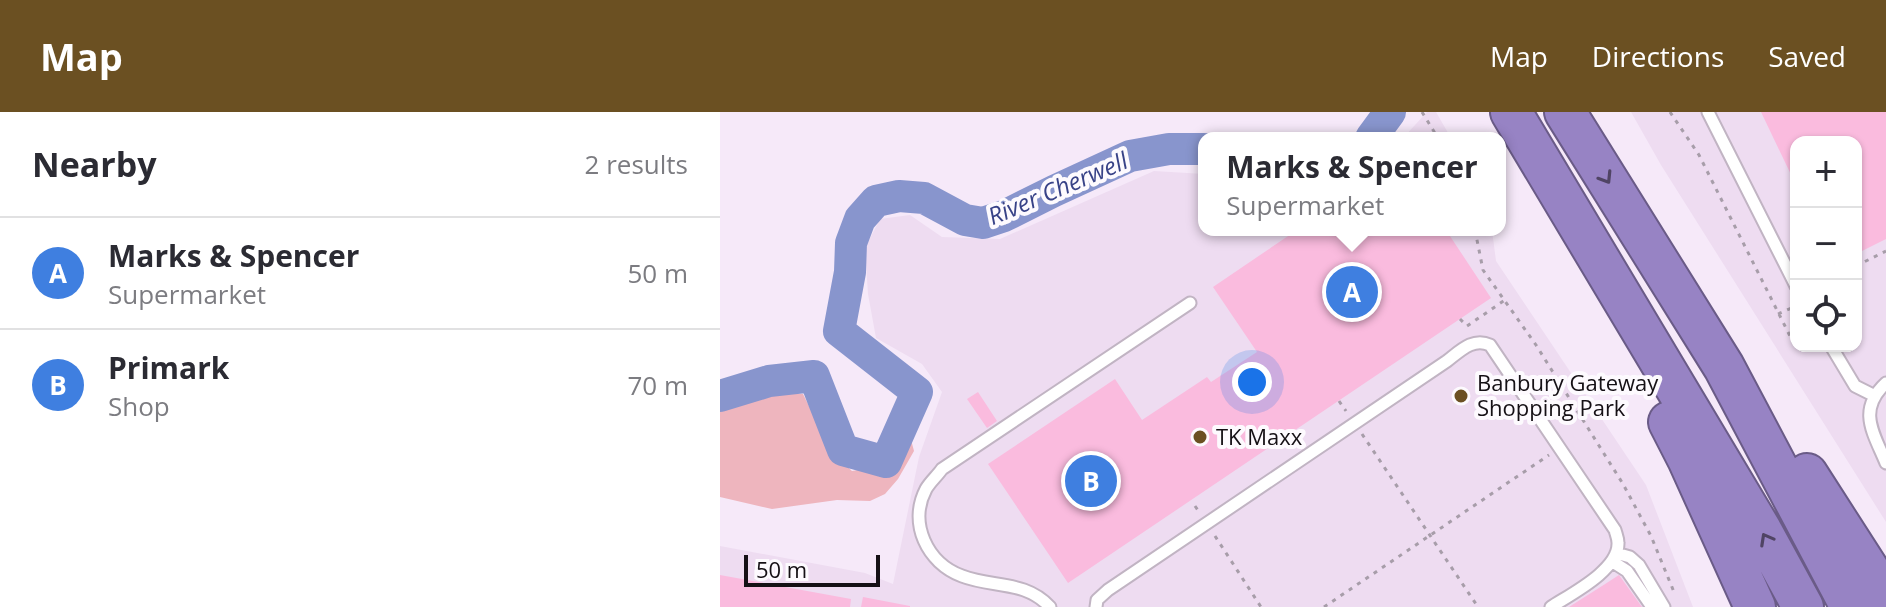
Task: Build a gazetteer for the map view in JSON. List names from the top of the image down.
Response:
{
  "water": ["River Cherwell"],
  "places": ["Banbury Gateway Shopping Park", "TK Maxx"],
  "scale_bar": "50 m",
  "page": {
    "header": "Map",
    "nav": ["Map", "Directions", "Saved"],
    "heading": ["Nearby", "2 results"],
    "popup": ["Marks & Spencer", "Supermarket"],
    "map_buttons": ["+", "−"],
    "list": [
      {
        "mark": "A",
        "name": "Marks & Spencer",
        "note": "Supermarket",
        "value": "50 m"
      },
      {
        "mark": "B",
        "name": "Primark",
        "note": "Shop",
        "value": "70 m"
      }
    ],
    "pins": ["A", "B"],
    "scale": "50 m"
  }
}
